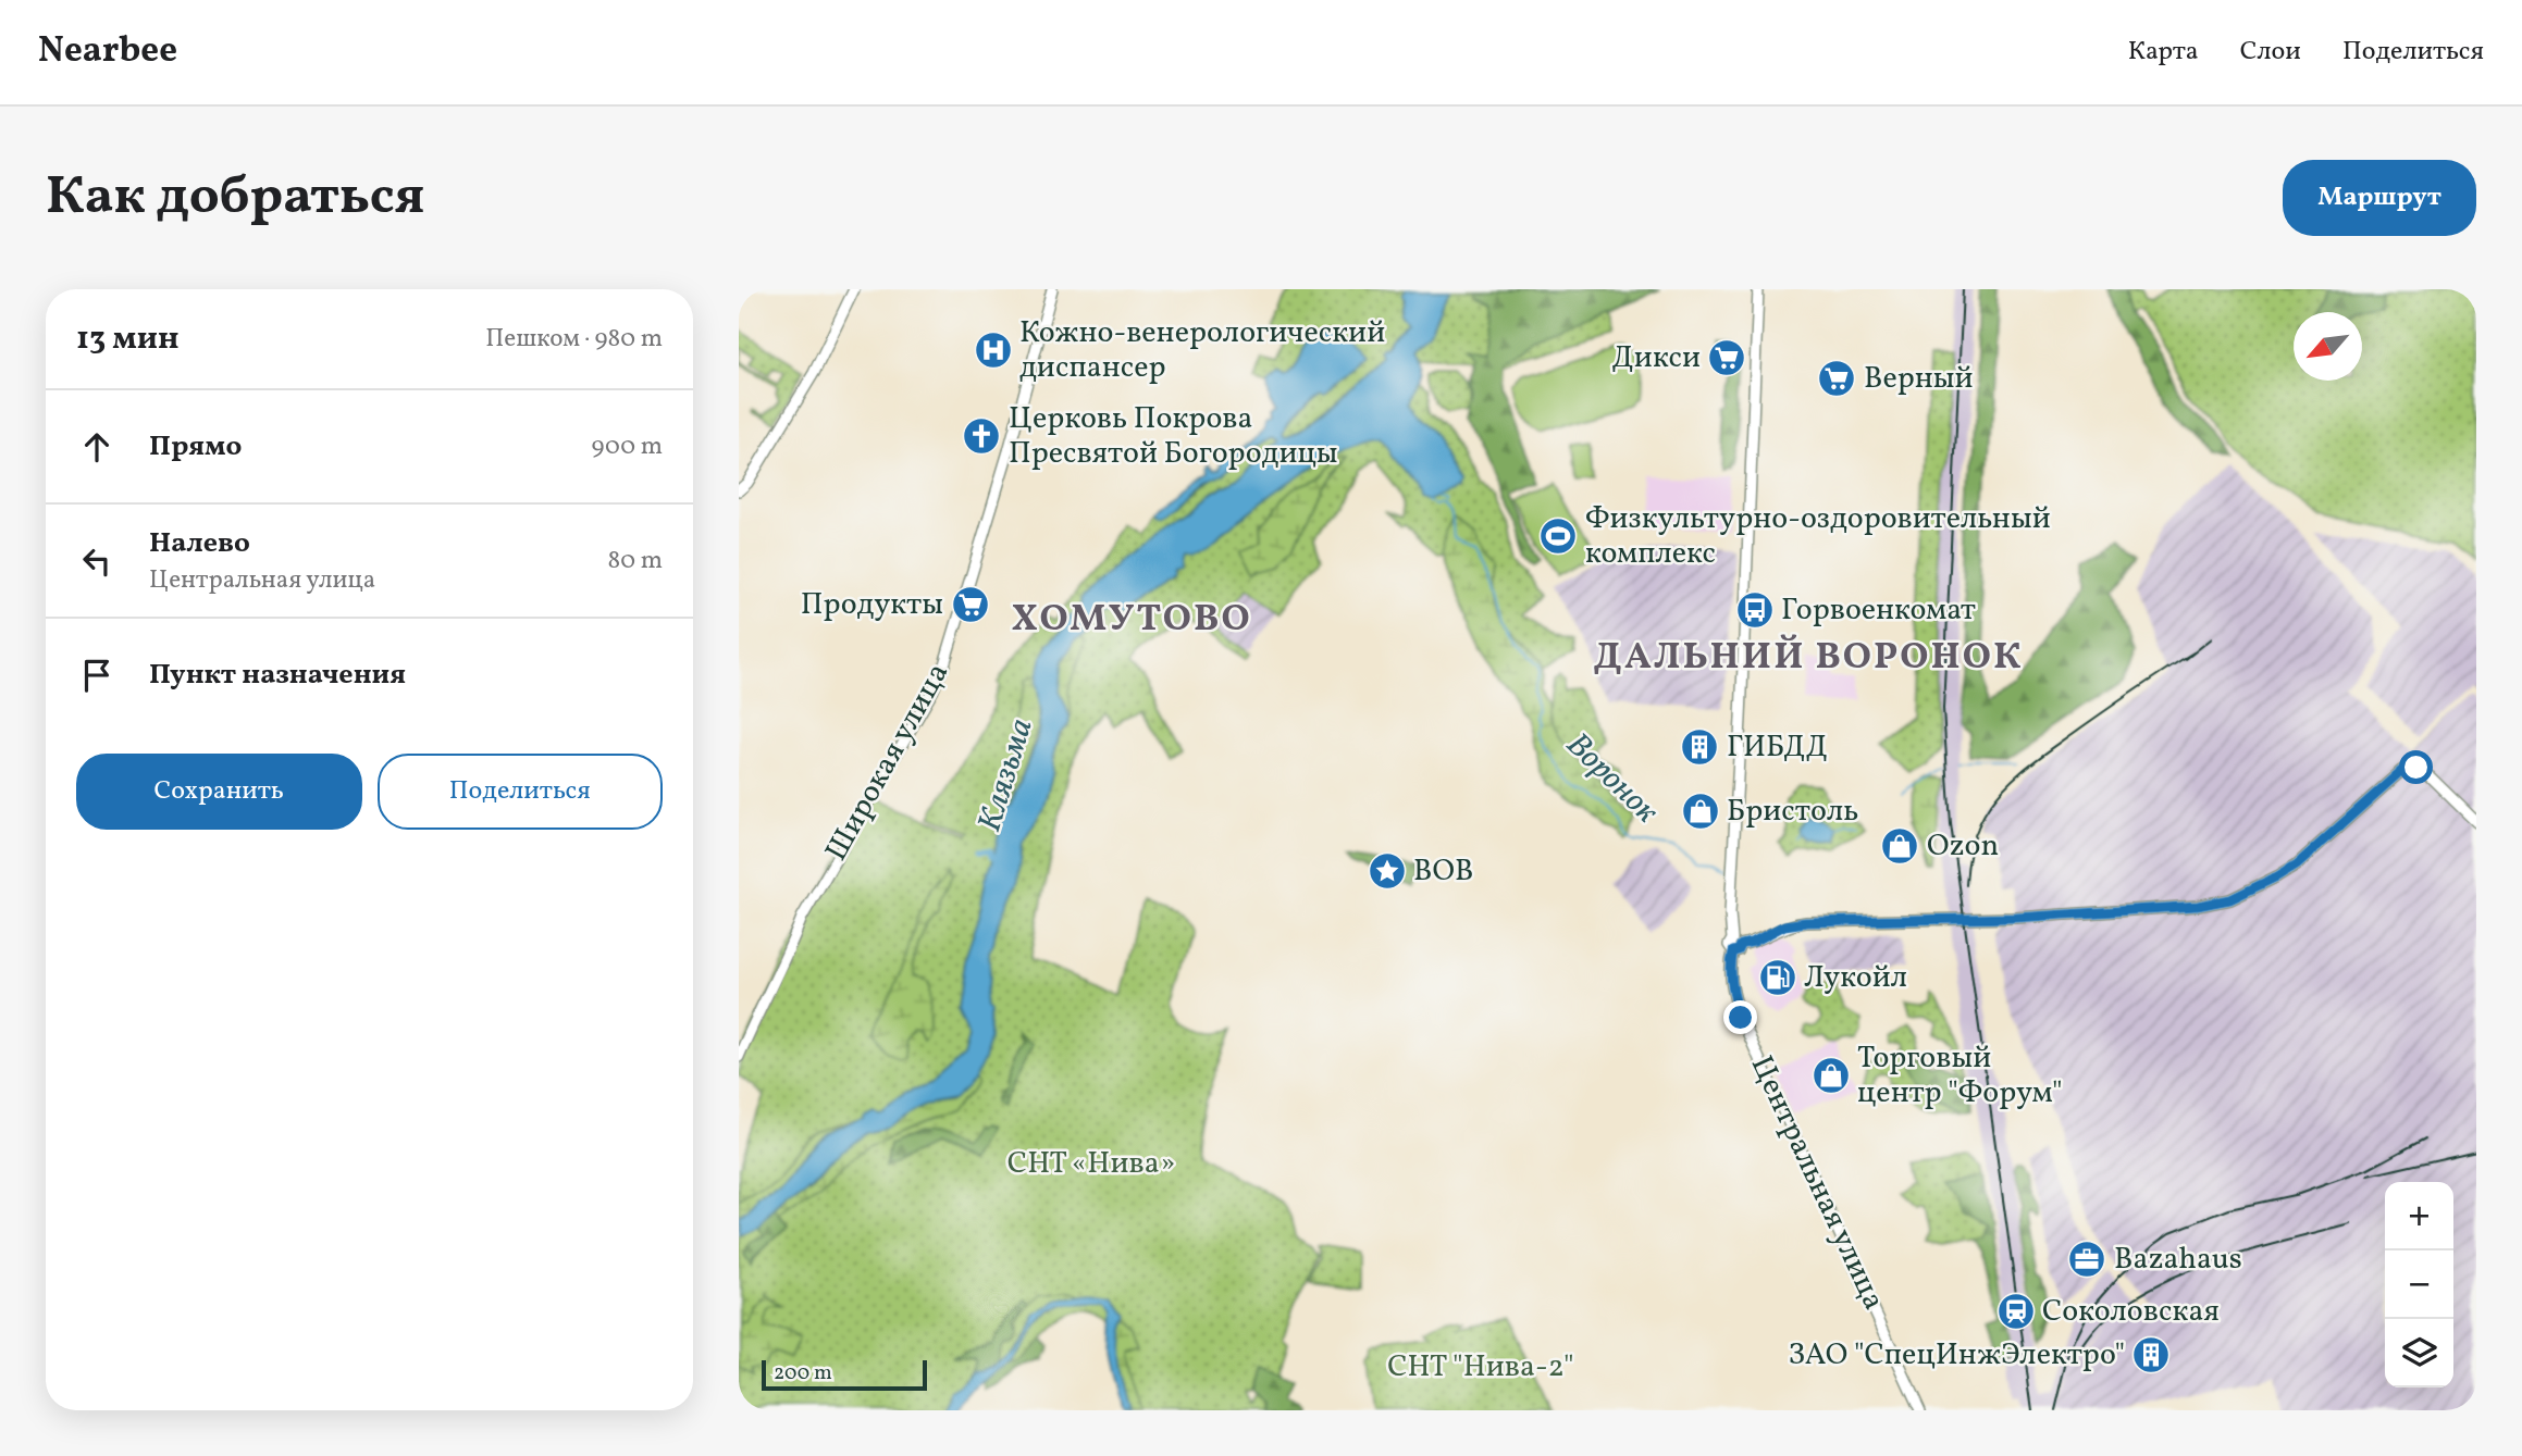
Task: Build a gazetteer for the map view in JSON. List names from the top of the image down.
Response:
{
  "streets": {
    "street": ["Широкая улица", "Центральная улица"]
  },
  "districts": ["ХОМУТОВО", "ДАЛЬНИЙ ВОРОНОК"],
  "water": ["Клязьма", "Воронок"],
  "parks": ["СНТ «Нива»", "СНТ \"Нива-2\""],
  "places": {
    "hospital": ["Кожно-венерологический диспансер"],
    "supermarket": ["Дикси", "Верный", "Продукты"],
    "church": ["Церковь Покрова Пресвятой Богородицы"],
    "sports": ["Физкультурно-оздоровительный комплекс"],
    "bus stop": ["Горвоенкомат"],
    "building": ["ГИБДД", "ЗАО \"СпецИнжЭлектро\""],
    "shop": ["Бристоль", "Ozon", "Торговый центр \"Форум\""],
    "place": ["ВОВ"],
    "fuel station": ["Лукойл"],
    "office": ["Bazahaus"],
    "station": ["Соколовская"]
  },
  "scale_bar": "200 m",
  "north": "bottom left",
  "page": {
    "header": "Nearbee",
    "nav": ["Карта", "Слои", "Поделиться"],
    "buttons": [
      "Маршрут",
      ["Сохранить", "Поделиться"]
    ],
    "title": "Как добраться",
    "heading": ["13 мин", "Пешком · 980 m"],
    "list": [
      ["Прямо", "900 m"],
      ["Налево", "Центральная улица", "80 m"],
      "Пункт назначения"
    ],
    "map_buttons": ["+", "−"],
    "scale": "200 m"
  }
}
